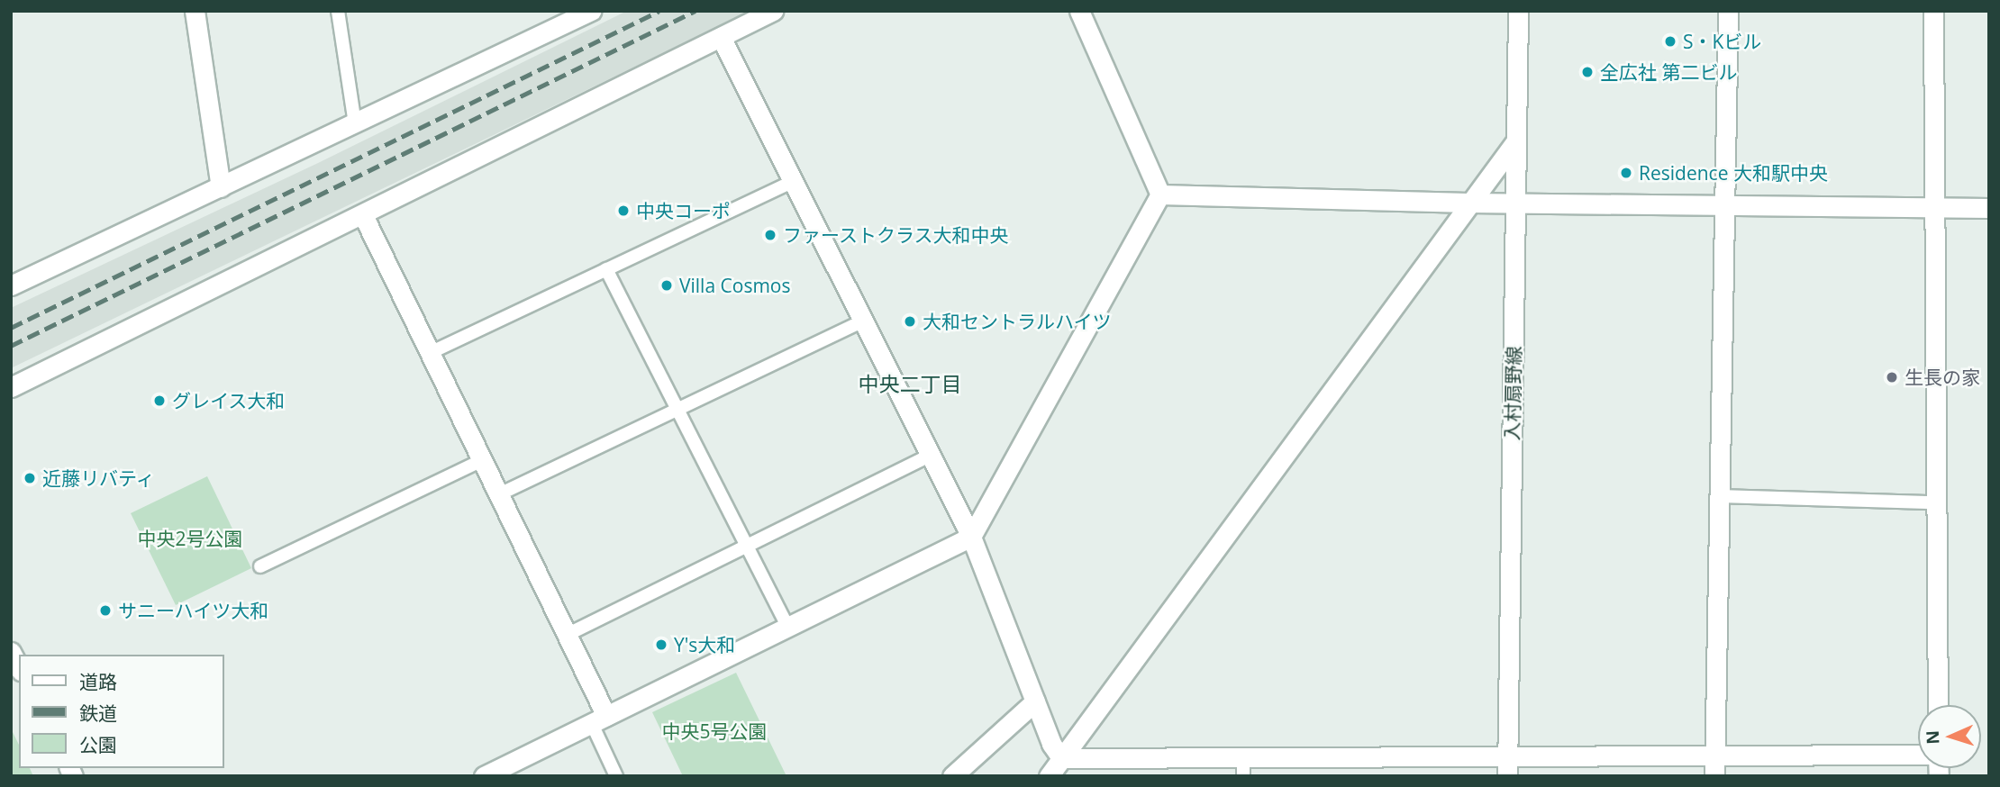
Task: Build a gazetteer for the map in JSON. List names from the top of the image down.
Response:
{
  "streets": {
    "street": ["入村扇野線"]
  },
  "districts": ["中央二丁目"],
  "parks": ["中央2号公園", "中央5号公園"],
  "places": [
    "S・Kビル",
    "全広社 第二ビル",
    "Residence 大和駅中央",
    "中央コーポ",
    "ファーストクラス大和中央",
    "Villa Cosmos",
    "大和セントラルハイツ",
    "生長の家",
    "グレイス大和",
    "近藤リバティ",
    "サニーハイツ大和",
    "Y's大和"
  ],
  "legend": ["道路", "鉄道", "公園"],
  "north": "left"
}
